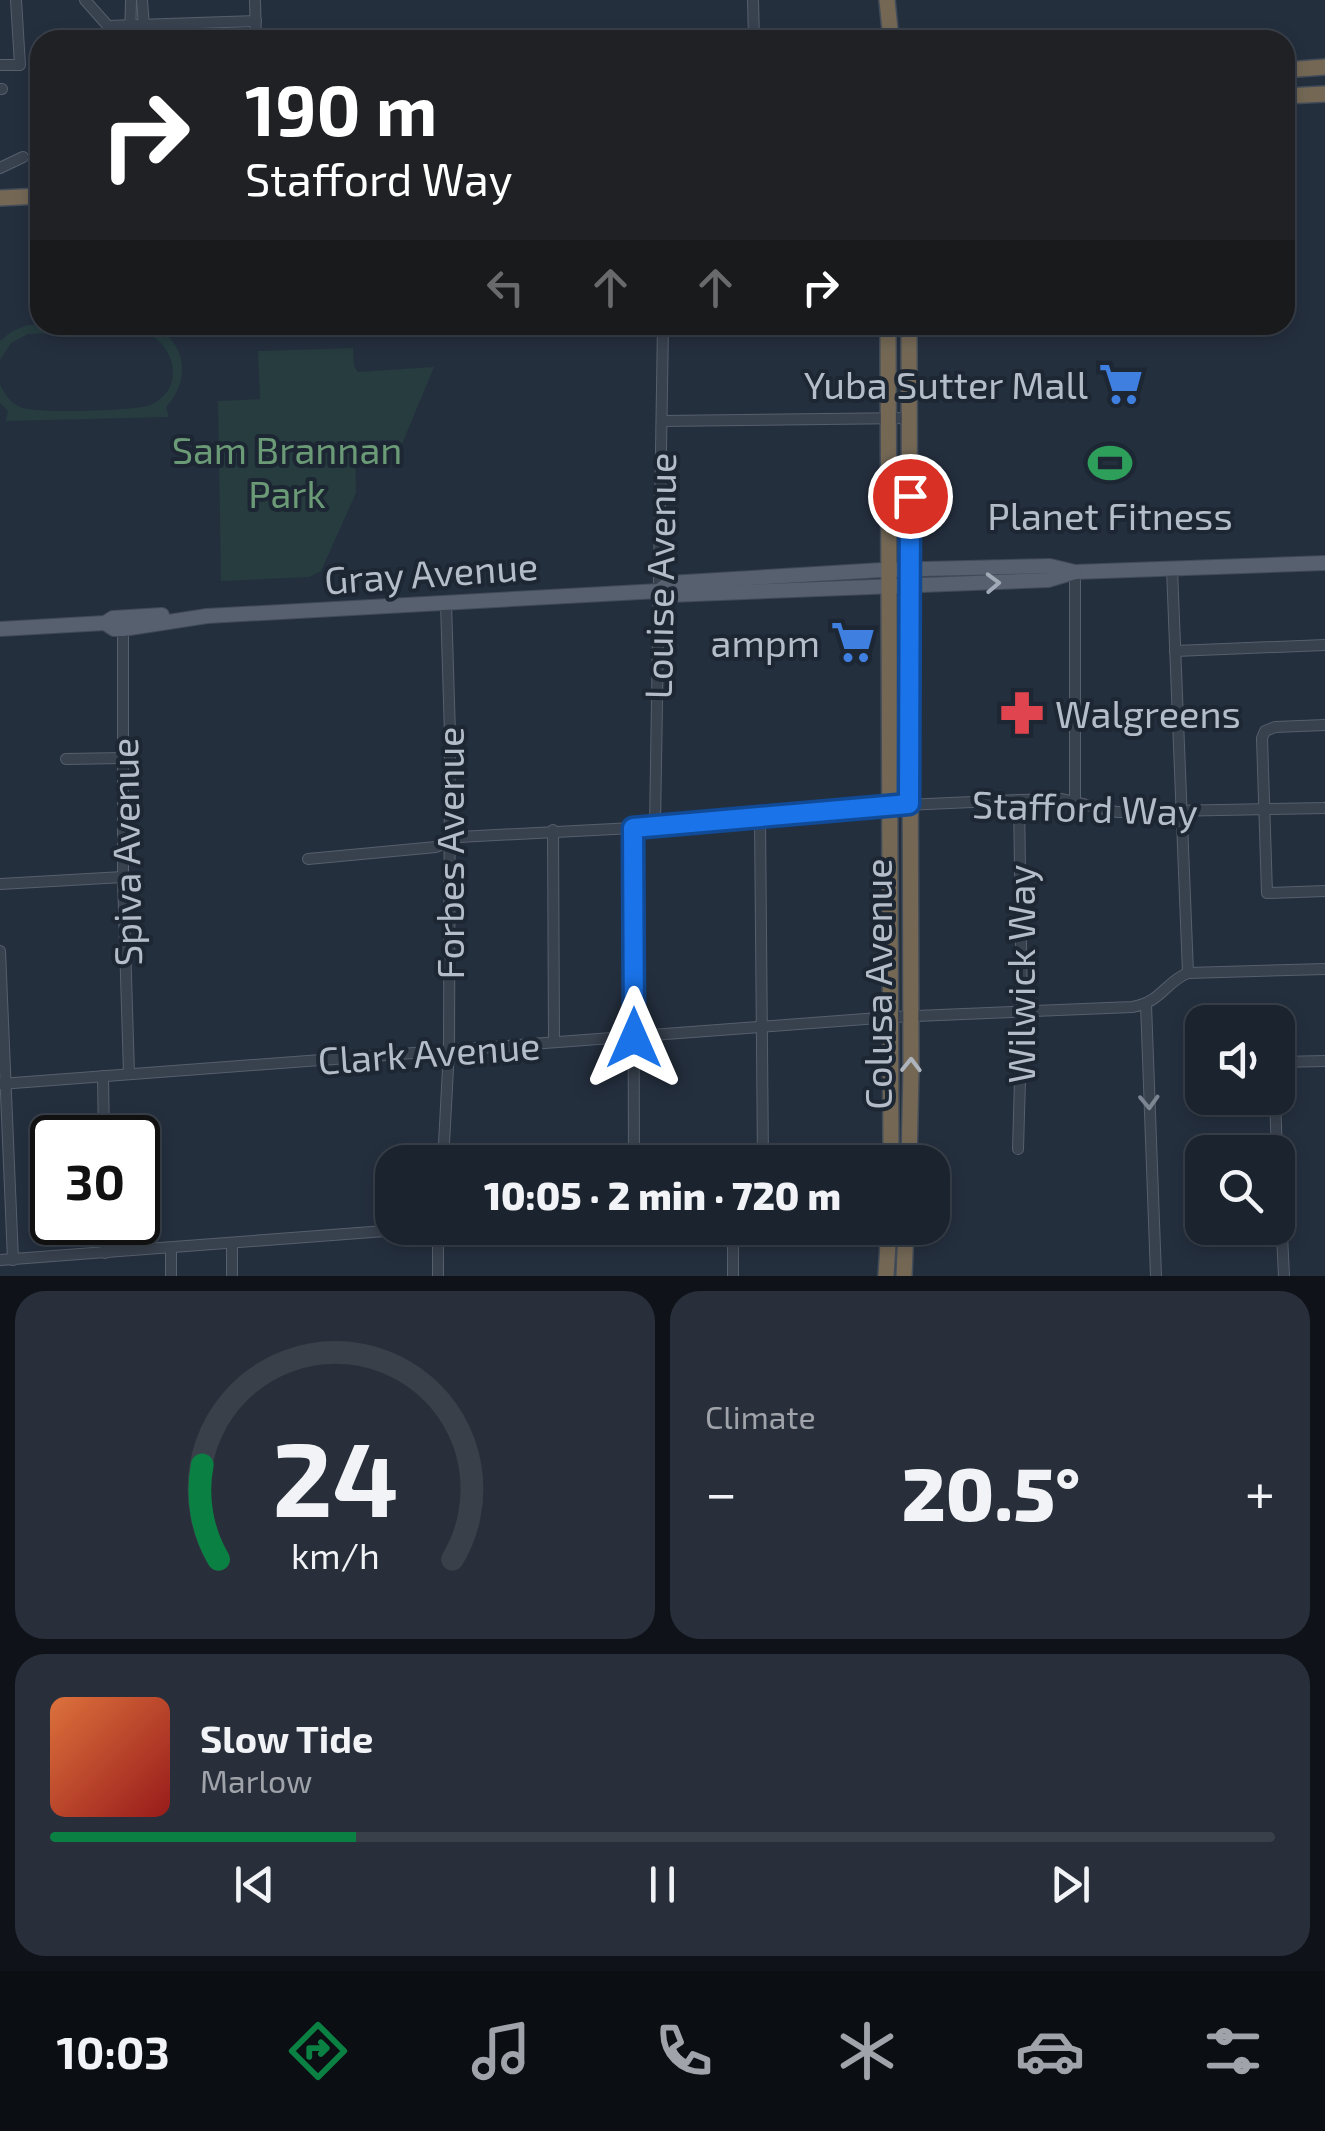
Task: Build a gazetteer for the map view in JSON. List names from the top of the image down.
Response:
{
  "streets": {
    "highway": ["Colusa Avenue"],
    "main road": ["Gray Avenue"],
    "street": [
      "Louise Avenue",
      "Stafford Way",
      "Spiva Avenue",
      "Forbes Avenue",
      "Wilwick Way",
      "Clark Avenue"
    ]
  },
  "crossings": [
    ["Gray Avenue", "Louise Avenue"],
    ["Gray Avenue", "Spiva Avenue"],
    ["Gray Avenue", "Forbes Avenue"],
    ["Gray Avenue", "Colusa Avenue"],
    ["Louise Avenue", "Stafford Way"],
    ["Stafford Way", "Forbes Avenue"],
    ["Stafford Way", "Wilwick Way"],
    ["Stafford Way", "Colusa Avenue"],
    ["Spiva Avenue", "Clark Avenue"],
    ["Forbes Avenue", "Clark Avenue"],
    ["Wilwick Way", "Clark Avenue"],
    ["Colusa Avenue", "Clark Avenue"]
  ],
  "parks": ["Sam Brannan Park"],
  "places": {
    "supermarket": ["Yuba Sutter Mall", "ampm"],
    "sports": ["Planet Fitness"],
    "pharmacy": ["Walgreens"]
  },
  "page": {
    "turn": ["190 m", "Stafford Way"],
    "limit": "30",
    "trip": "10:05 · 2 min · 720 m",
    "tile": "Climate",
    "heat": ["−", "20.5°", "+"],
    "song": ["Slow Tide", "Marlow"],
    "tabs": "10:03",
    "gauge": ["24", "km/h"]
  }
}
